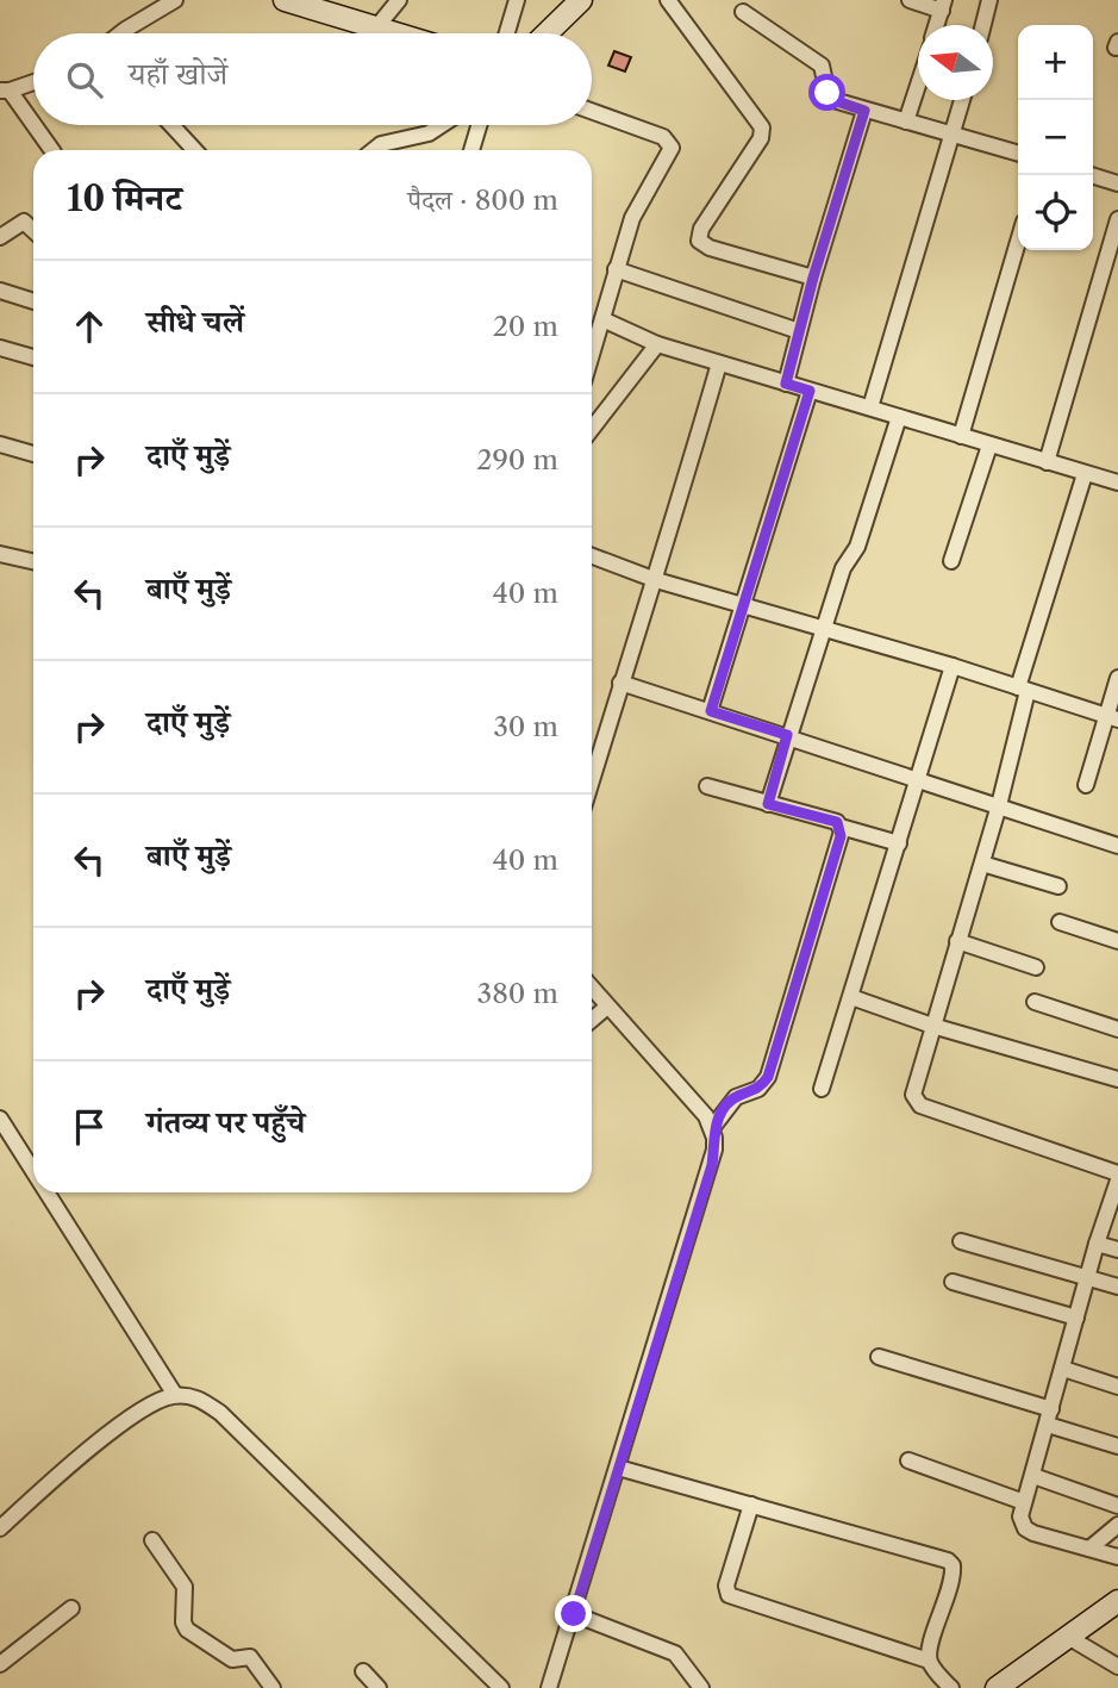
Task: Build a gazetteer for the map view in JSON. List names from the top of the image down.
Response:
{
  "north": "left",
  "page": {
    "map_buttons": ["+", "−"],
    "search": "यहाँ खोजें",
    "heading": ["10 मिनट", "पैदल · 800 m"],
    "list": [
      ["सीधे चलें", "20 m"],
      ["दाएँ मुड़ें", "290 m"],
      ["बाएँ मुड़ें", "40 m"],
      ["दाएँ मुड़ें", "30 m"],
      ["बाएँ मुड़ें", "40 m"],
      ["दाएँ मुड़ें", "380 m"],
      "गंतव्य पर पहुँचे"
    ]
  }
}
